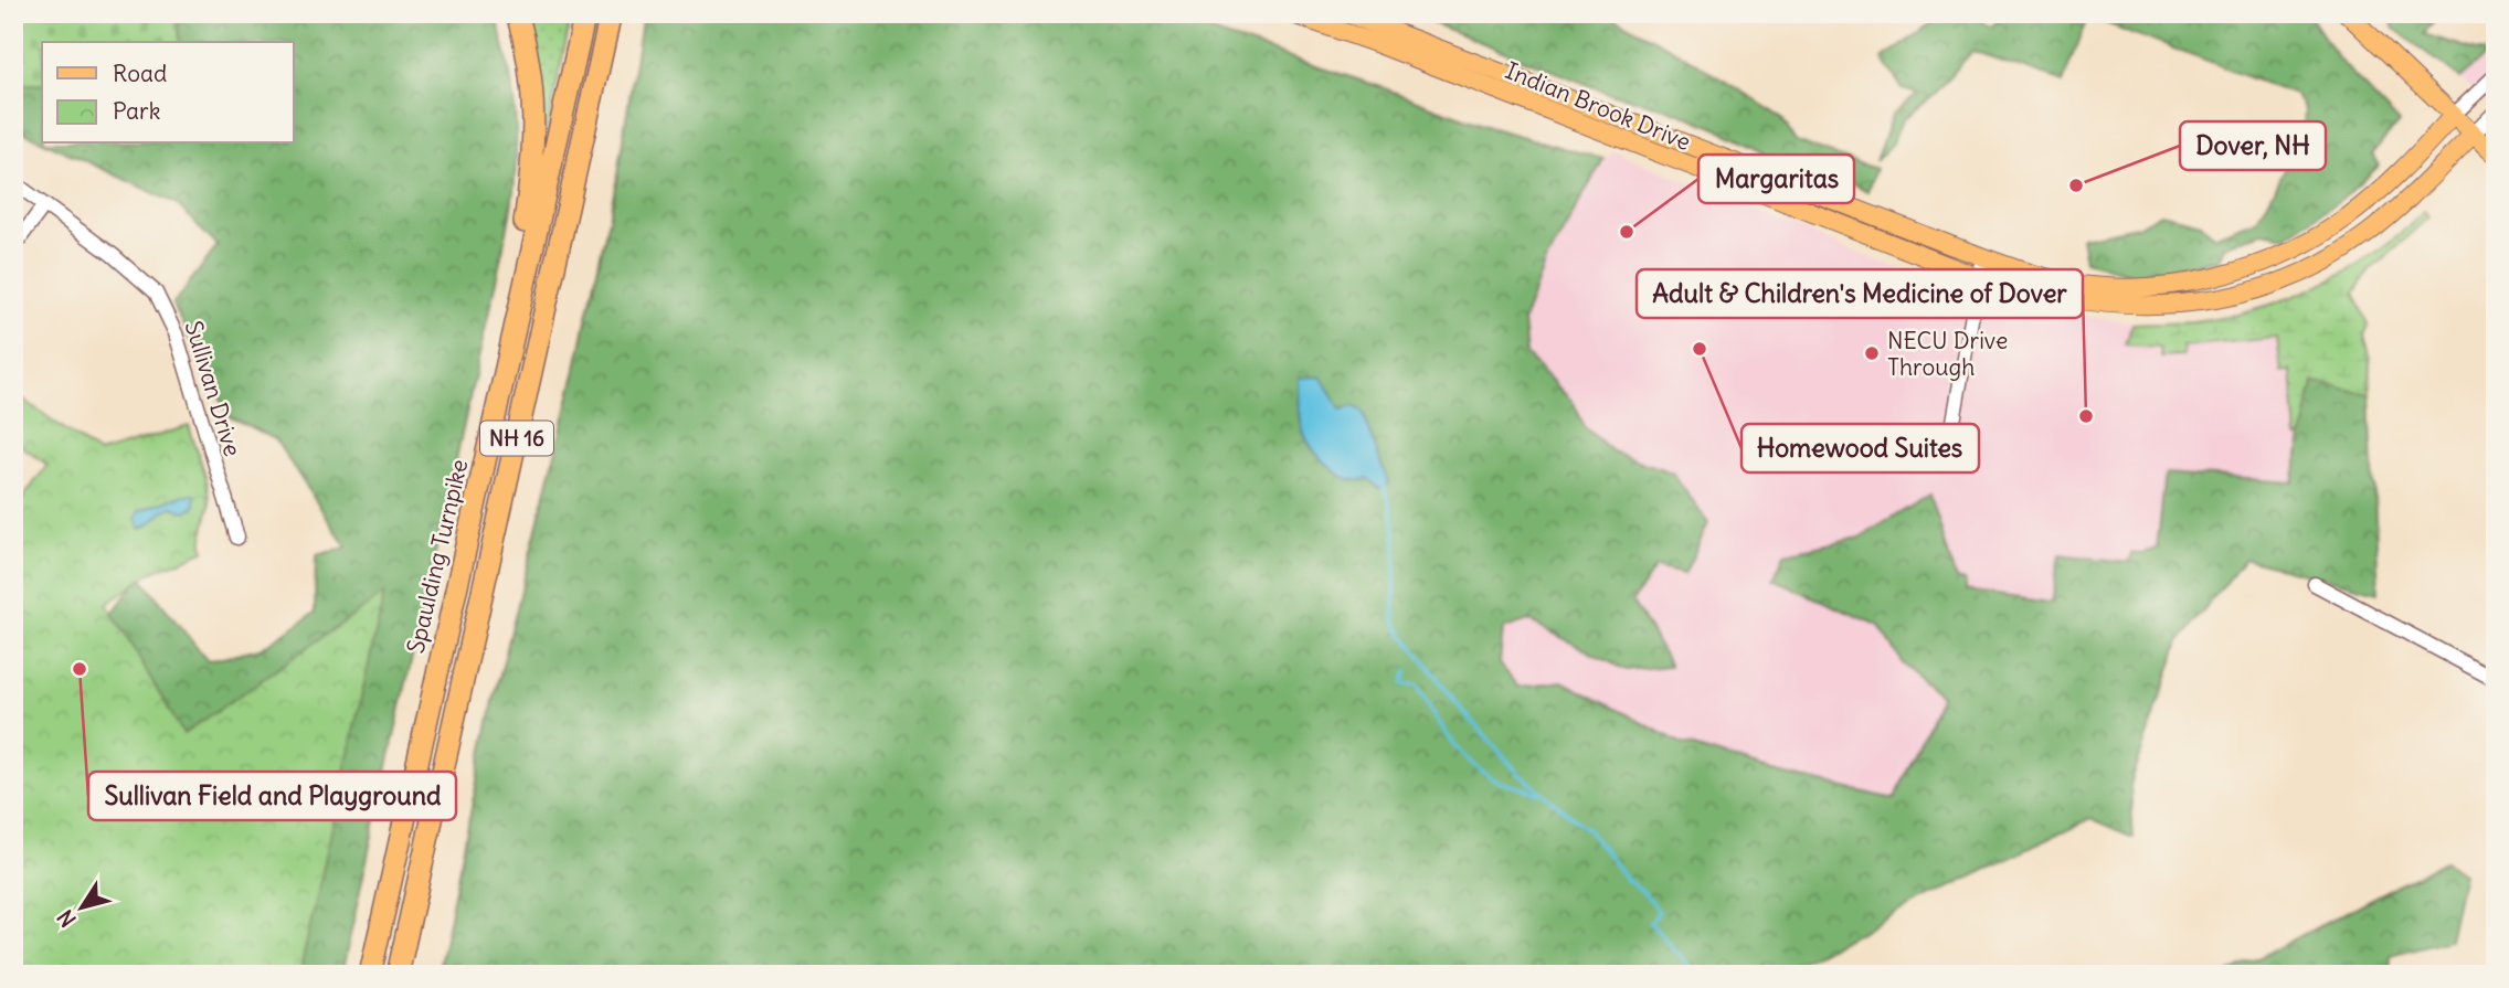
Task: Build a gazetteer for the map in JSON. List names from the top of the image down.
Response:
{
  "streets": {
    "highway": ["NH 16", "Spaulding Turnpike"],
    "main road": ["Indian Brook Drive"],
    "street": ["Sullivan Drive"]
  },
  "places": [
    "Dover, NH",
    "Margaritas",
    "Homewood Suites",
    "NECU Drive Through",
    "Adult & Children's Medicine of Dover",
    "Sullivan Field and Playground"
  ],
  "legend": ["Road", "Park"],
  "north": "bottom left"
}
